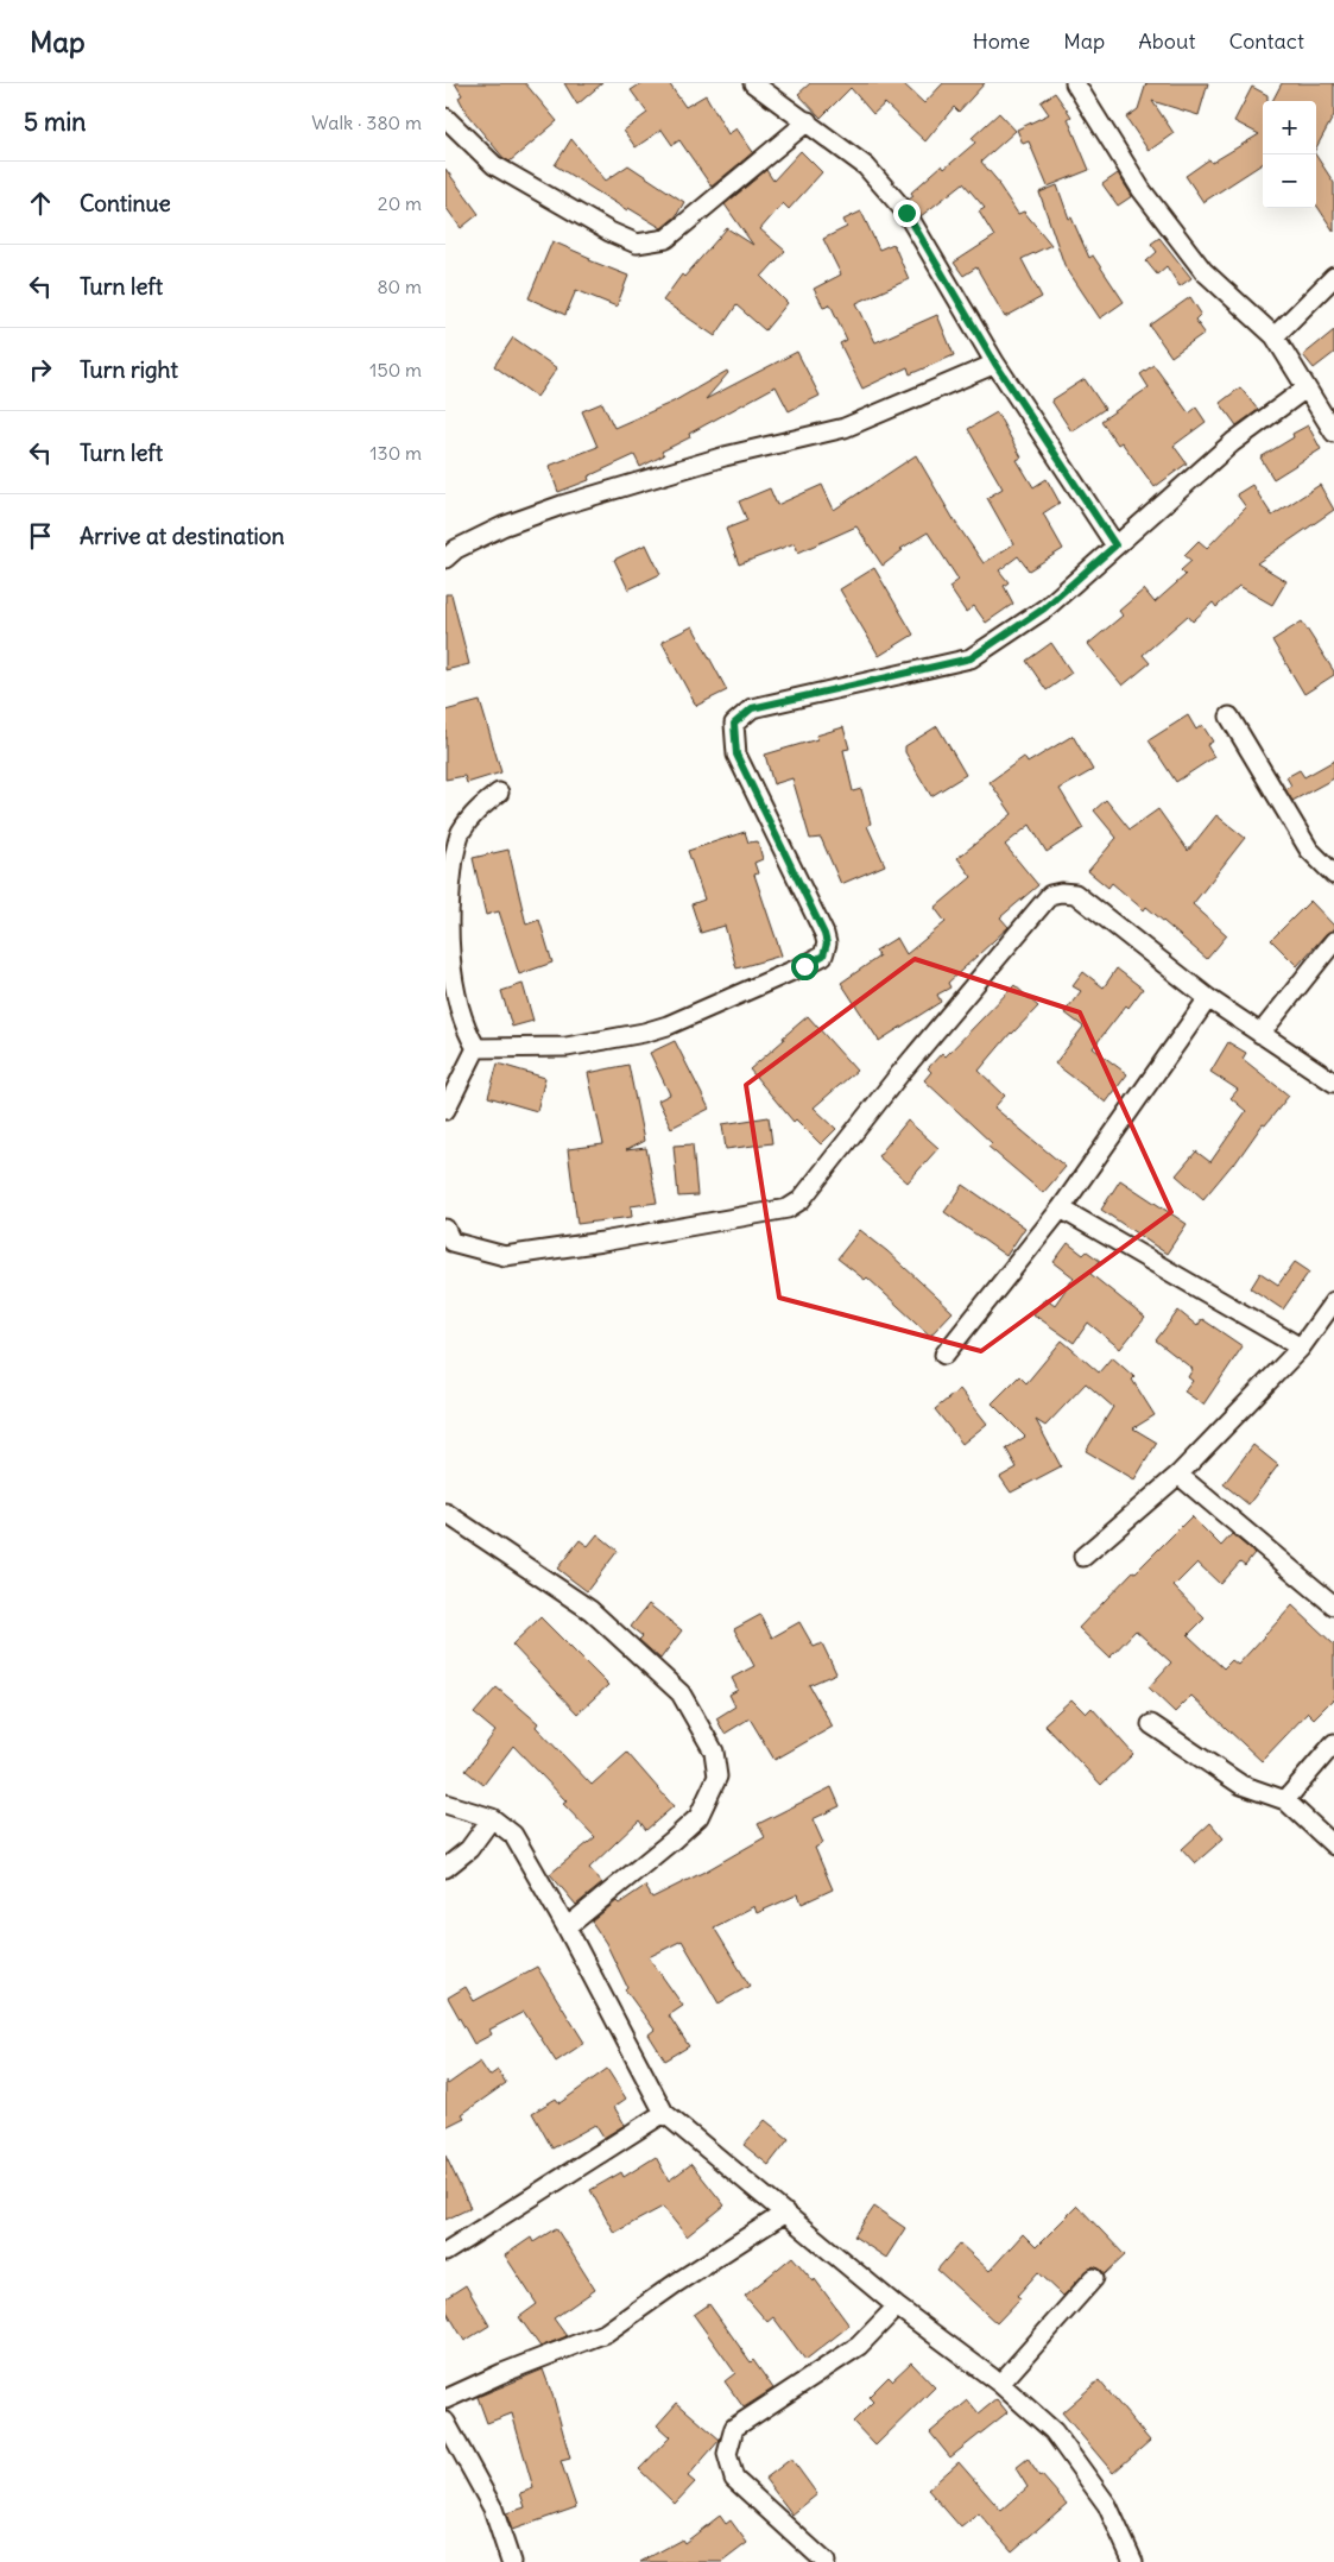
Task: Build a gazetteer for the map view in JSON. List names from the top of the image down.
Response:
{
  "page": {
    "header": "Map",
    "nav": [
      "Home",
      "Map",
      "About",
      "Contact"
    ],
    "heading": ["5 min", "Walk · 380 m"],
    "map_buttons": ["+", "−"],
    "list": [
      ["Continue", "20 m"],
      ["Turn left", "80 m"],
      ["Turn right", "150 m"],
      ["Turn left", "130 m"],
      "Arrive at destination"
    ]
  }
}
